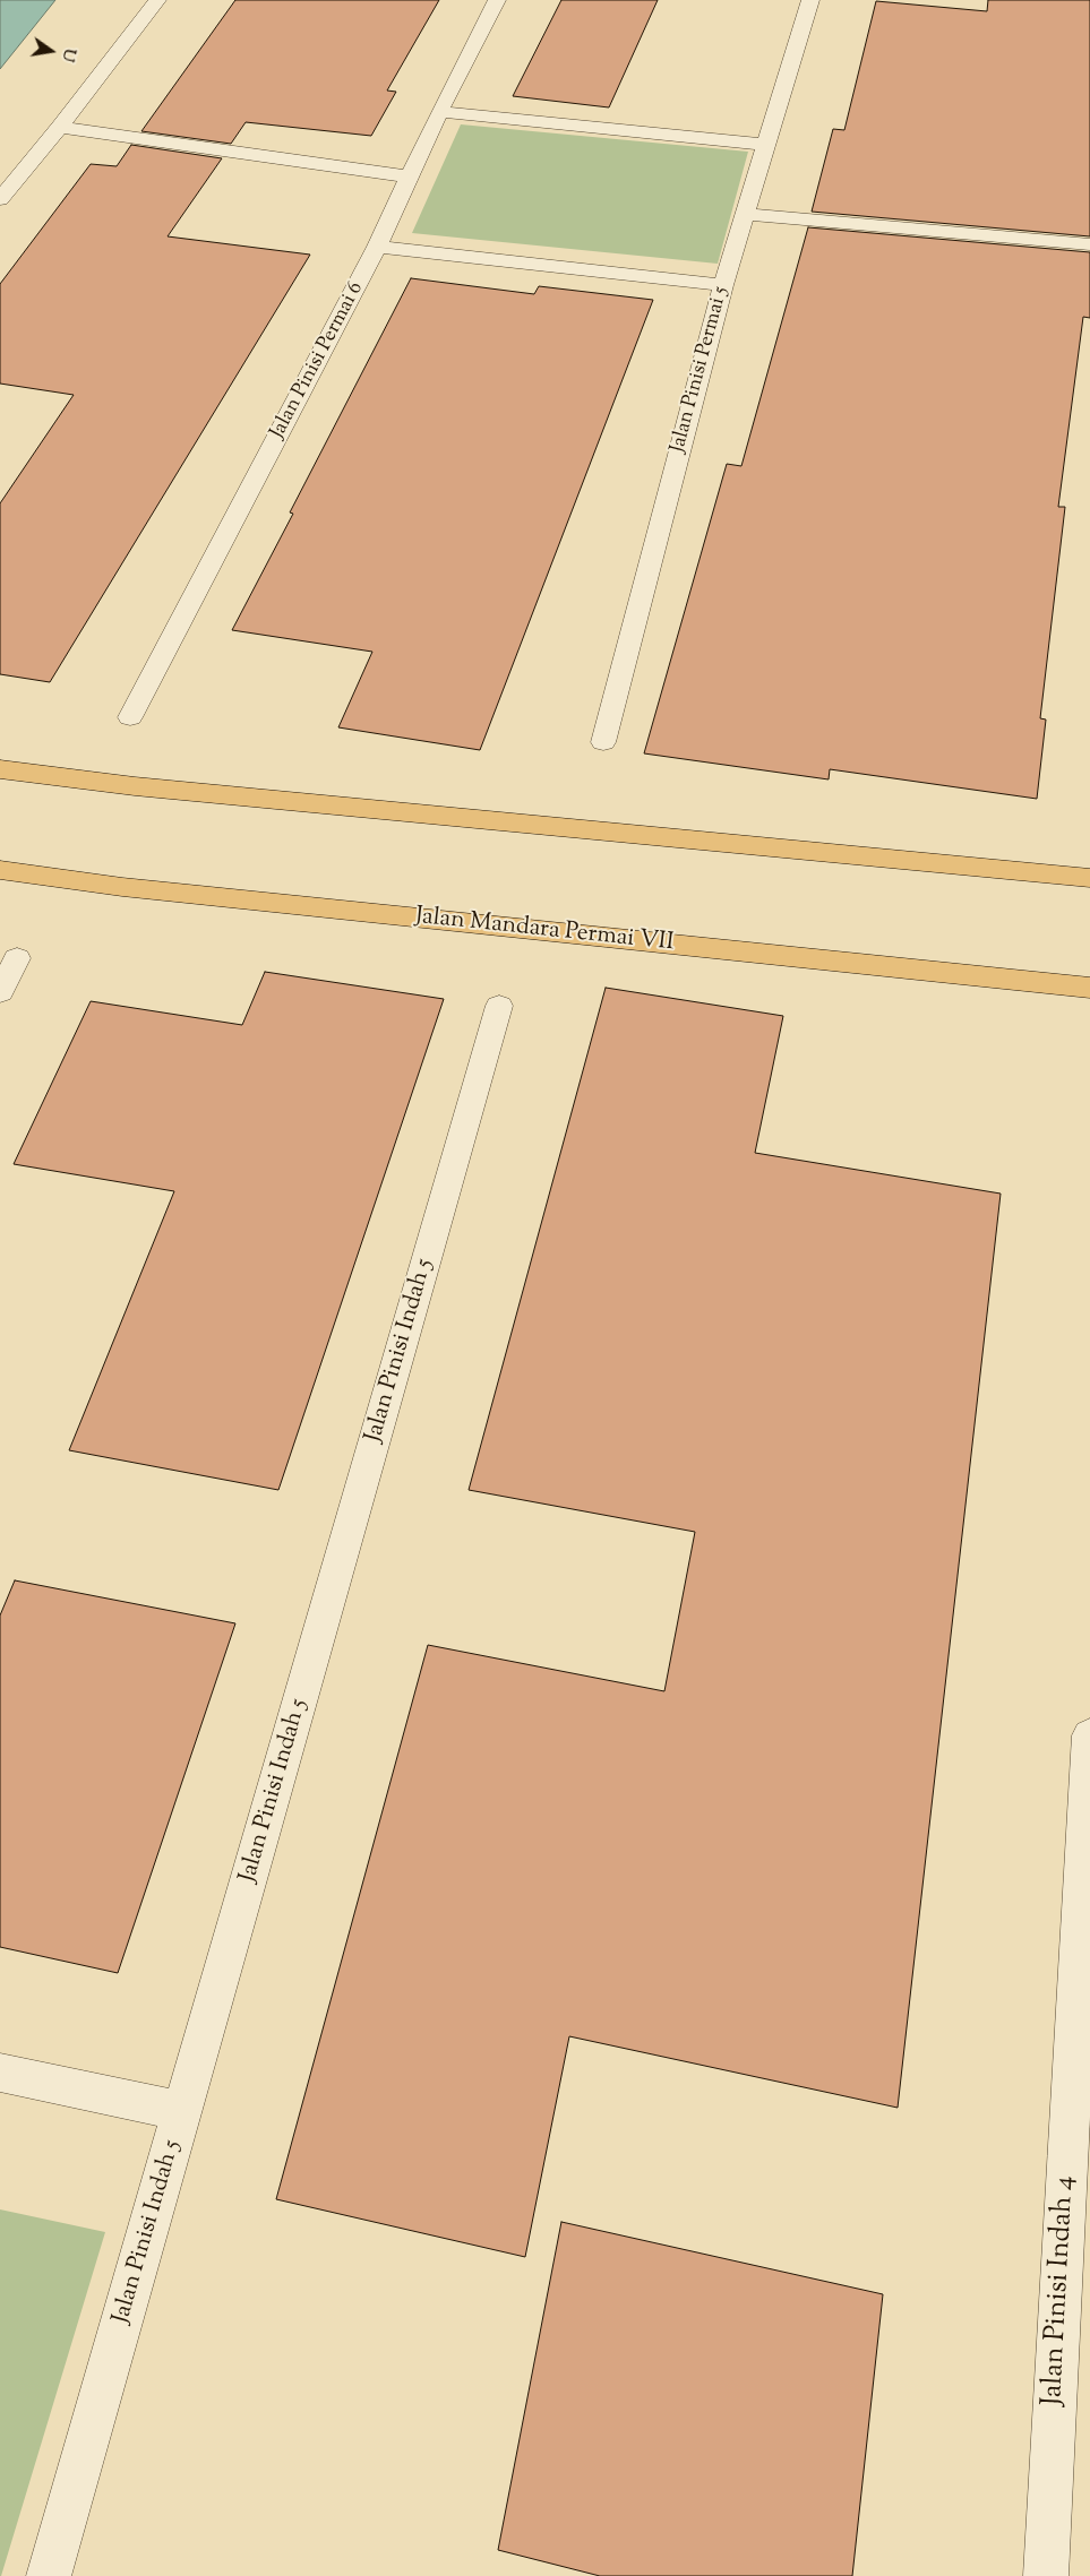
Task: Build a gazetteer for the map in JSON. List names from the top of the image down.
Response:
{
  "streets": {
    "main road": ["Jalan Mandara Permai VII"],
    "street": [
      "Jalan Pinisi Permai 6",
      "Jalan Pinisi Permai 5",
      "Jalan Pinisi Indah 5",
      "Jalan Pinisi Indah 4"
    ]
  },
  "north": "right"
}
